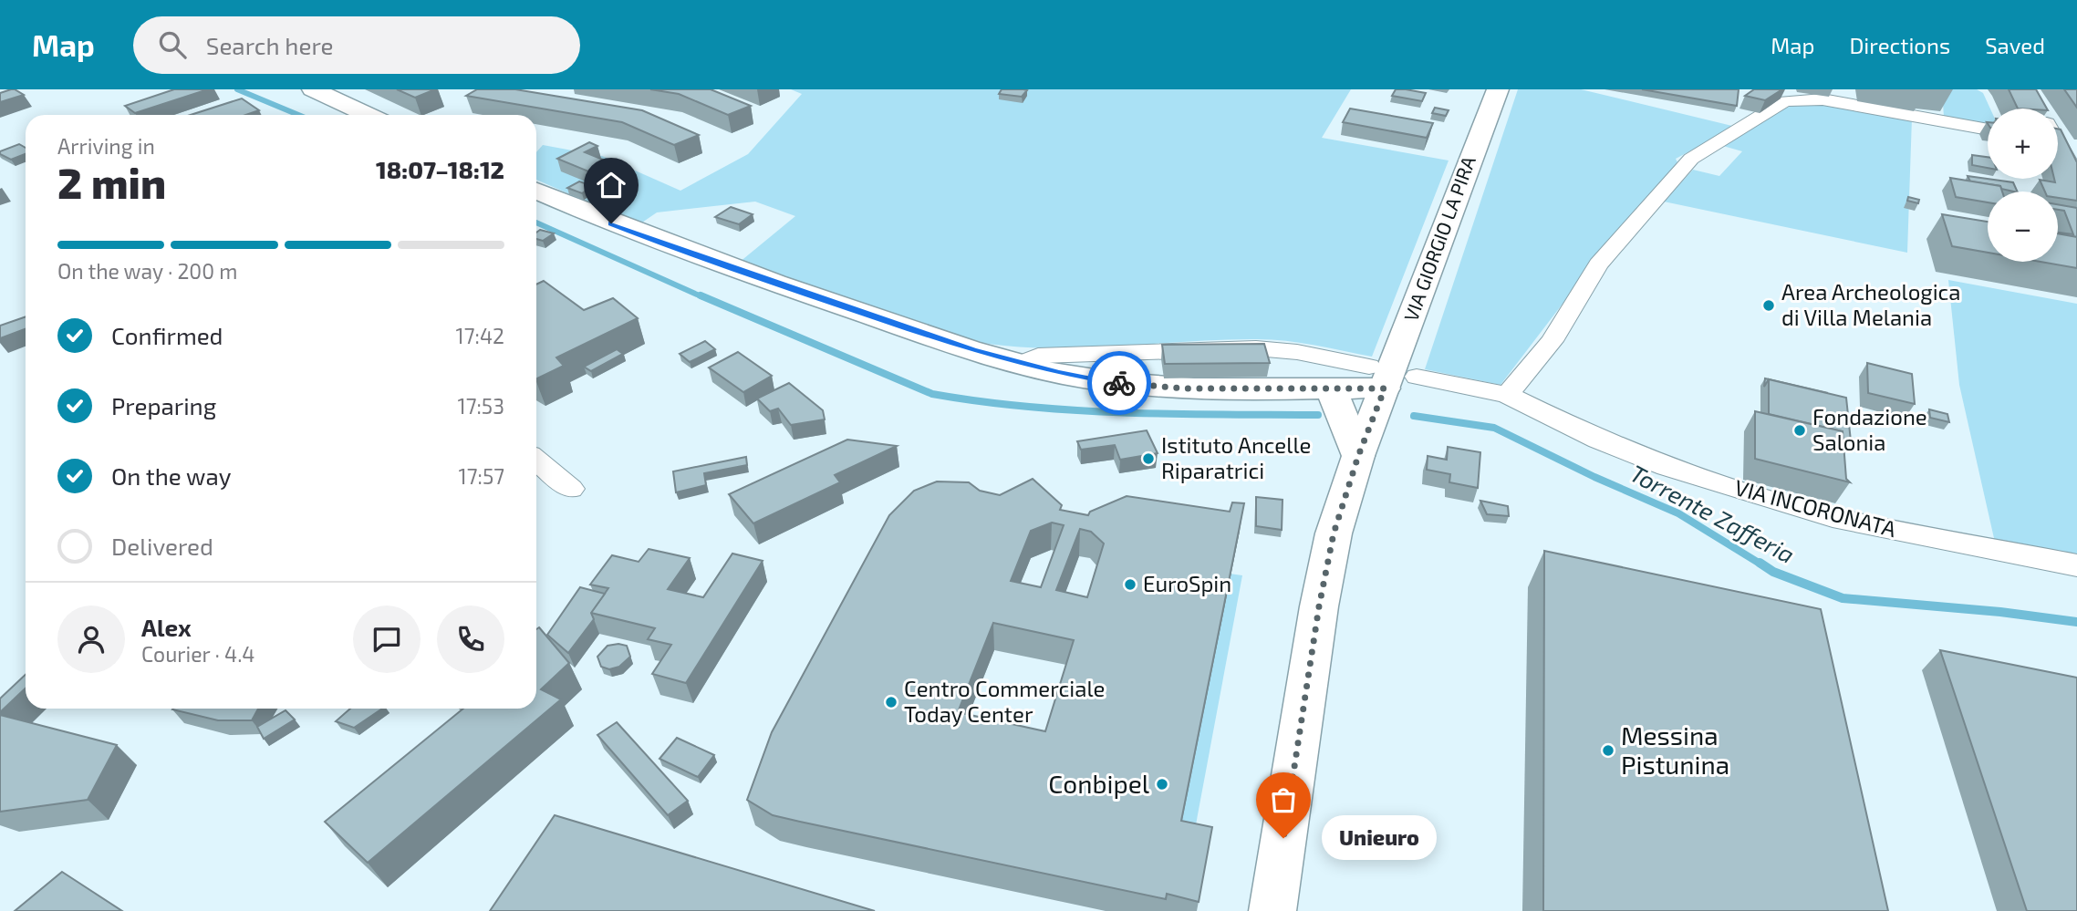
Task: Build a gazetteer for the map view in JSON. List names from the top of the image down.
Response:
{
  "streets": {
    "street": ["VIA GIORGIO LA PIRA", "VIA INCORONATA"]
  },
  "crossings": [
    ["VIA GIORGIO LA PIRA", "VIA INCORONATA"]
  ],
  "water": ["Torrente Zafferia"],
  "places": [
    "Area Archeologica di Villa Melania",
    "Fondazione Salonia",
    "Istituto Ancelle Riparatrici",
    "EuroSpin",
    "Centro Commerciale Today Center",
    "Messina Pistunina",
    "Conbipel",
    "Unieuro"
  ],
  "page": {
    "header": "Map",
    "search": "Search here",
    "nav": ["Map", "Directions", "Saved"],
    "map_buttons": ["+", "−"],
    "heading": ["2 min", "Arriving in", "18:07–18:12"],
    "panel": ["Alex", "Courier · 4.4"],
    "bar": "On the way · 200 m",
    "list": [
      ["Confirmed", "17:42"],
      ["Preparing", "17:53"],
      ["On the way", "17:57"],
      "Delivered"
    ],
    "bubble": "Unieuro"
  }
}
